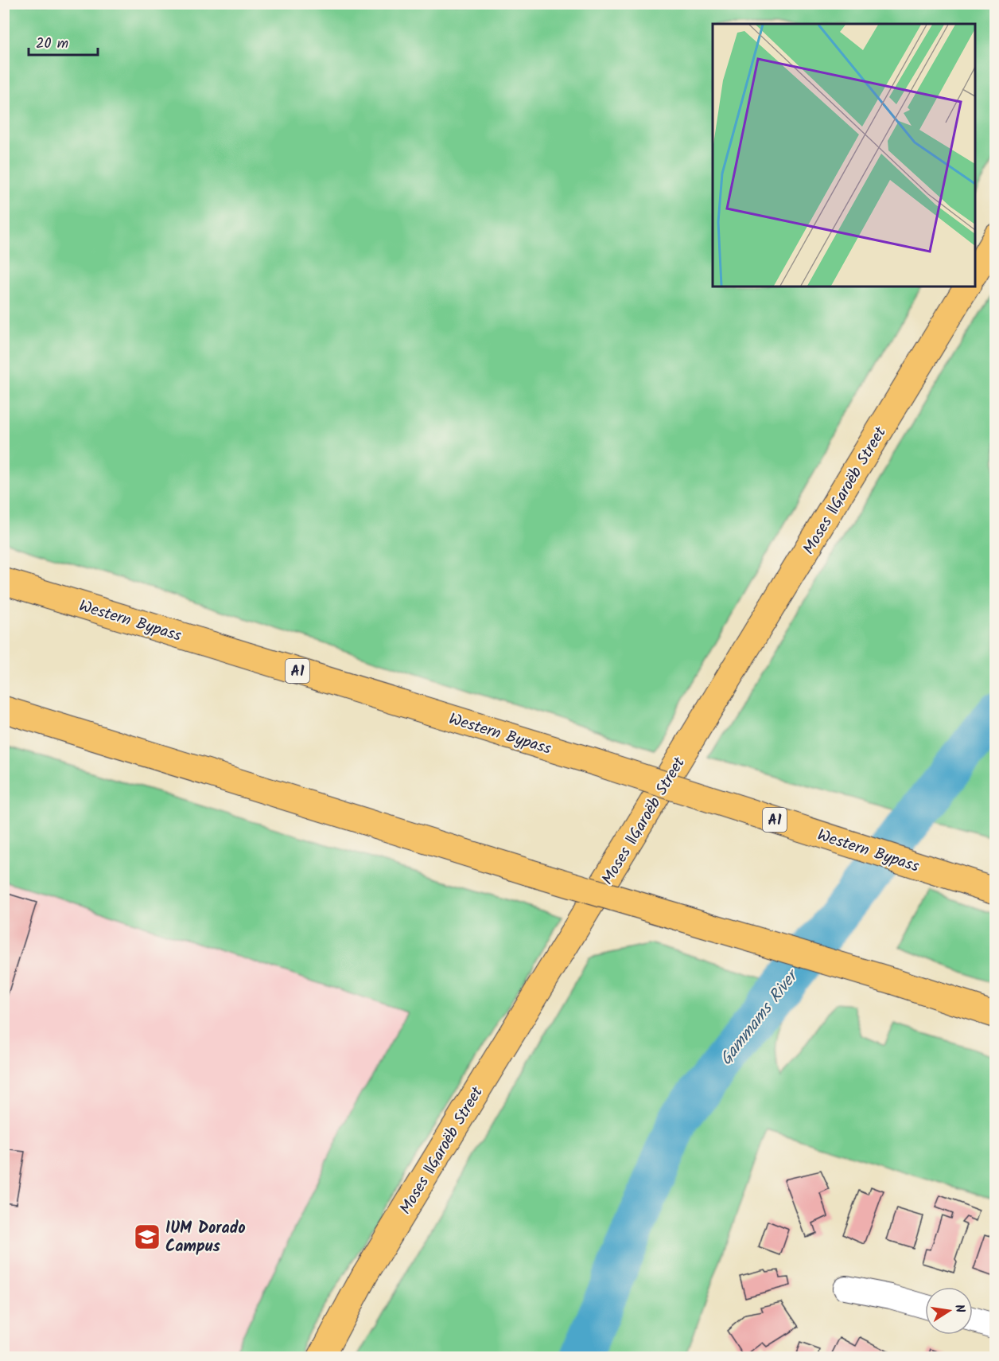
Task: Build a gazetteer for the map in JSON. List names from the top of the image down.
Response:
{
  "streets": {
    "main road": ["Moses ǁGaroëb Street", "Western Bypass", "A1"]
  },
  "water": ["Gammams River"],
  "places": {
    "school or university": ["IUM Dorado Campus"]
  },
  "scale_bar": "20 m",
  "north": "right"
}
